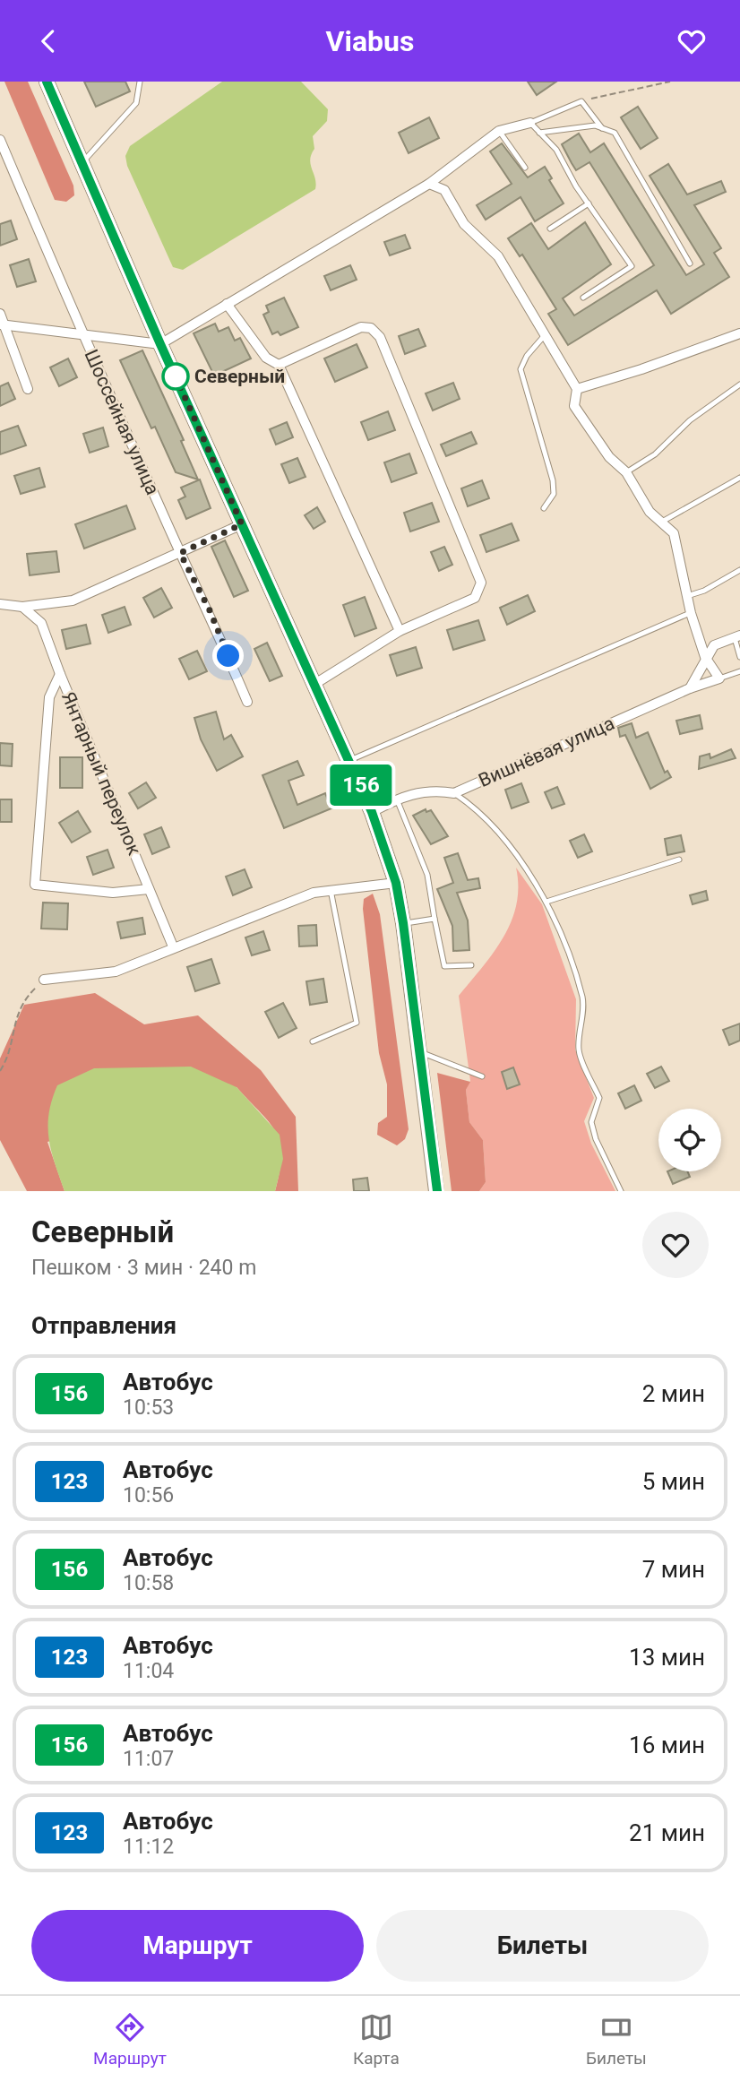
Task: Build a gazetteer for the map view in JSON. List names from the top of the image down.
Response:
{
  "streets": {
    "street": ["Шоссейная улица", "Вишнёвая улица", "Янтарный переулок"]
  },
  "places": ["Северный"],
  "lines": ["bus line 156"],
  "page": {
    "header": "Viabus",
    "on_map": "156",
    "heading": [
      ["Северный", "Пешком · 3 мин · 240 m"],
      "Отправления"
    ],
    "list": [
      {
        "mark": "156",
        "name": "Автобус",
        "note": "10:53",
        "value": "2 мин"
      },
      {
        "mark": "123",
        "name": "Автобус",
        "note": "10:56",
        "value": "5 мин"
      },
      {
        "mark": "156",
        "name": "Автобус",
        "note": "10:58",
        "value": "7 мин"
      },
      {
        "mark": "123",
        "name": "Автобус",
        "note": "11:04",
        "value": "13 мин"
      },
      {
        "mark": "156",
        "name": "Автобус",
        "note": "11:07",
        "value": "16 мин"
      },
      {
        "mark": "123",
        "name": "Автобус",
        "note": "11:12",
        "value": "21 мин"
      }
    ],
    "buttons": ["Маршрут", "Билеты"],
    "tabs": ["Маршрут", "Карта", "Билеты"]
  }
}
